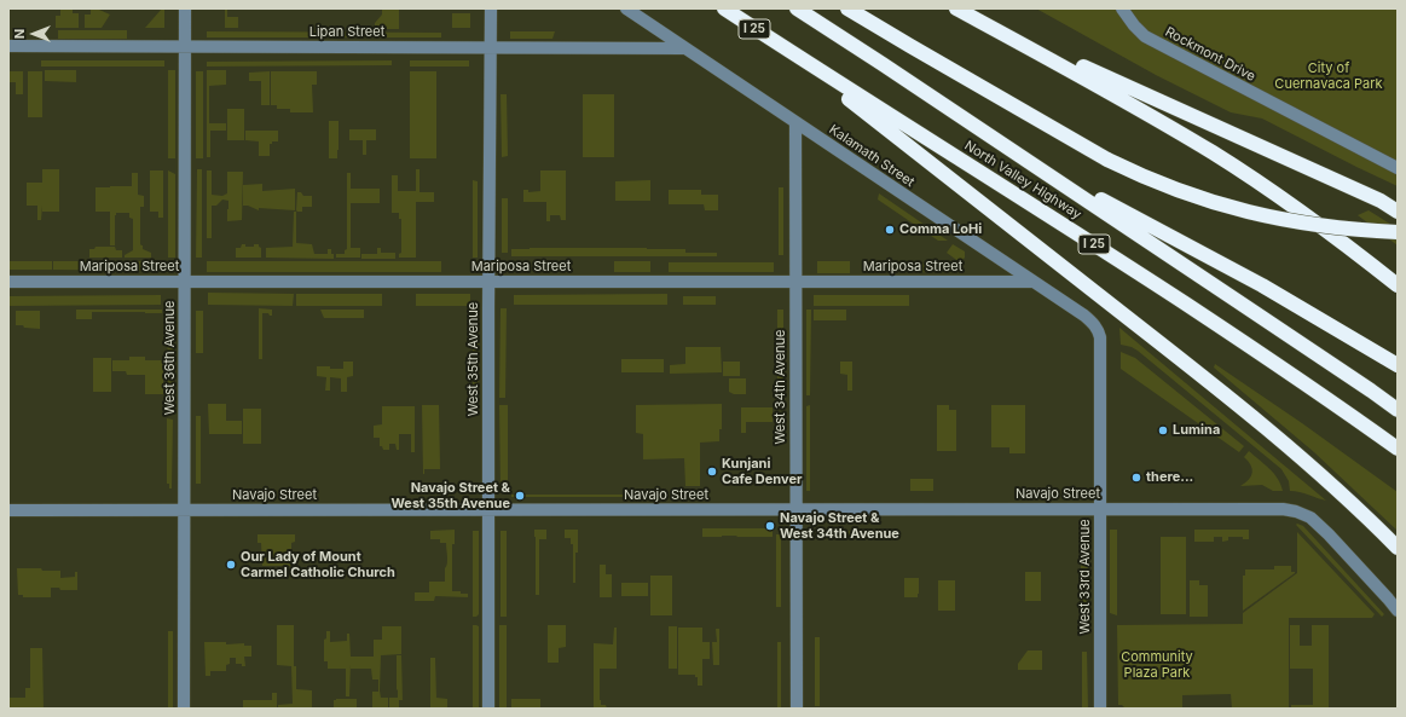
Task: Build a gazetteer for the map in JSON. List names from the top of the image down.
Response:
{
  "streets": {
    "highway": ["I 25", "North Valley Highway"],
    "street": [
      "Lipan Street",
      "Rockmont Drive",
      "Kalamath Street",
      "Mariposa Street",
      "West 36th Avenue",
      "West 35th Avenue",
      "West 34th Avenue",
      "Navajo Street",
      "West 33rd Avenue"
    ]
  },
  "crossings": [
    ["Lipan Street", "Kalamath Street"],
    ["Lipan Street", "West 36th Avenue"],
    ["Lipan Street", "West 35th Avenue"],
    ["Kalamath Street", "Mariposa Street"],
    ["Kalamath Street", "West 34th Avenue"],
    ["Kalamath Street", "West 33rd Avenue"],
    ["Mariposa Street", "West 36th Avenue"],
    ["Mariposa Street", "West 35th Avenue"],
    ["Mariposa Street", "West 34th Avenue"],
    ["West 36th Avenue", "Navajo Street"],
    ["West 35th Avenue", "Navajo Street"],
    ["West 34th Avenue", "Navajo Street"],
    ["Navajo Street", "West 33rd Avenue"]
  ],
  "parks": ["City of Cuernavaca Park", "Community Plaza Park"],
  "places": [
    "Comma LoHi",
    "Lumina",
    "Kunjani Cafe Denver",
    "there...",
    "Navajo Street & West 35th Avenue",
    "Navajo Street & West 34th Avenue",
    "Our Lady of Mount Carmel Catholic Church"
  ],
  "north": "left"
}
